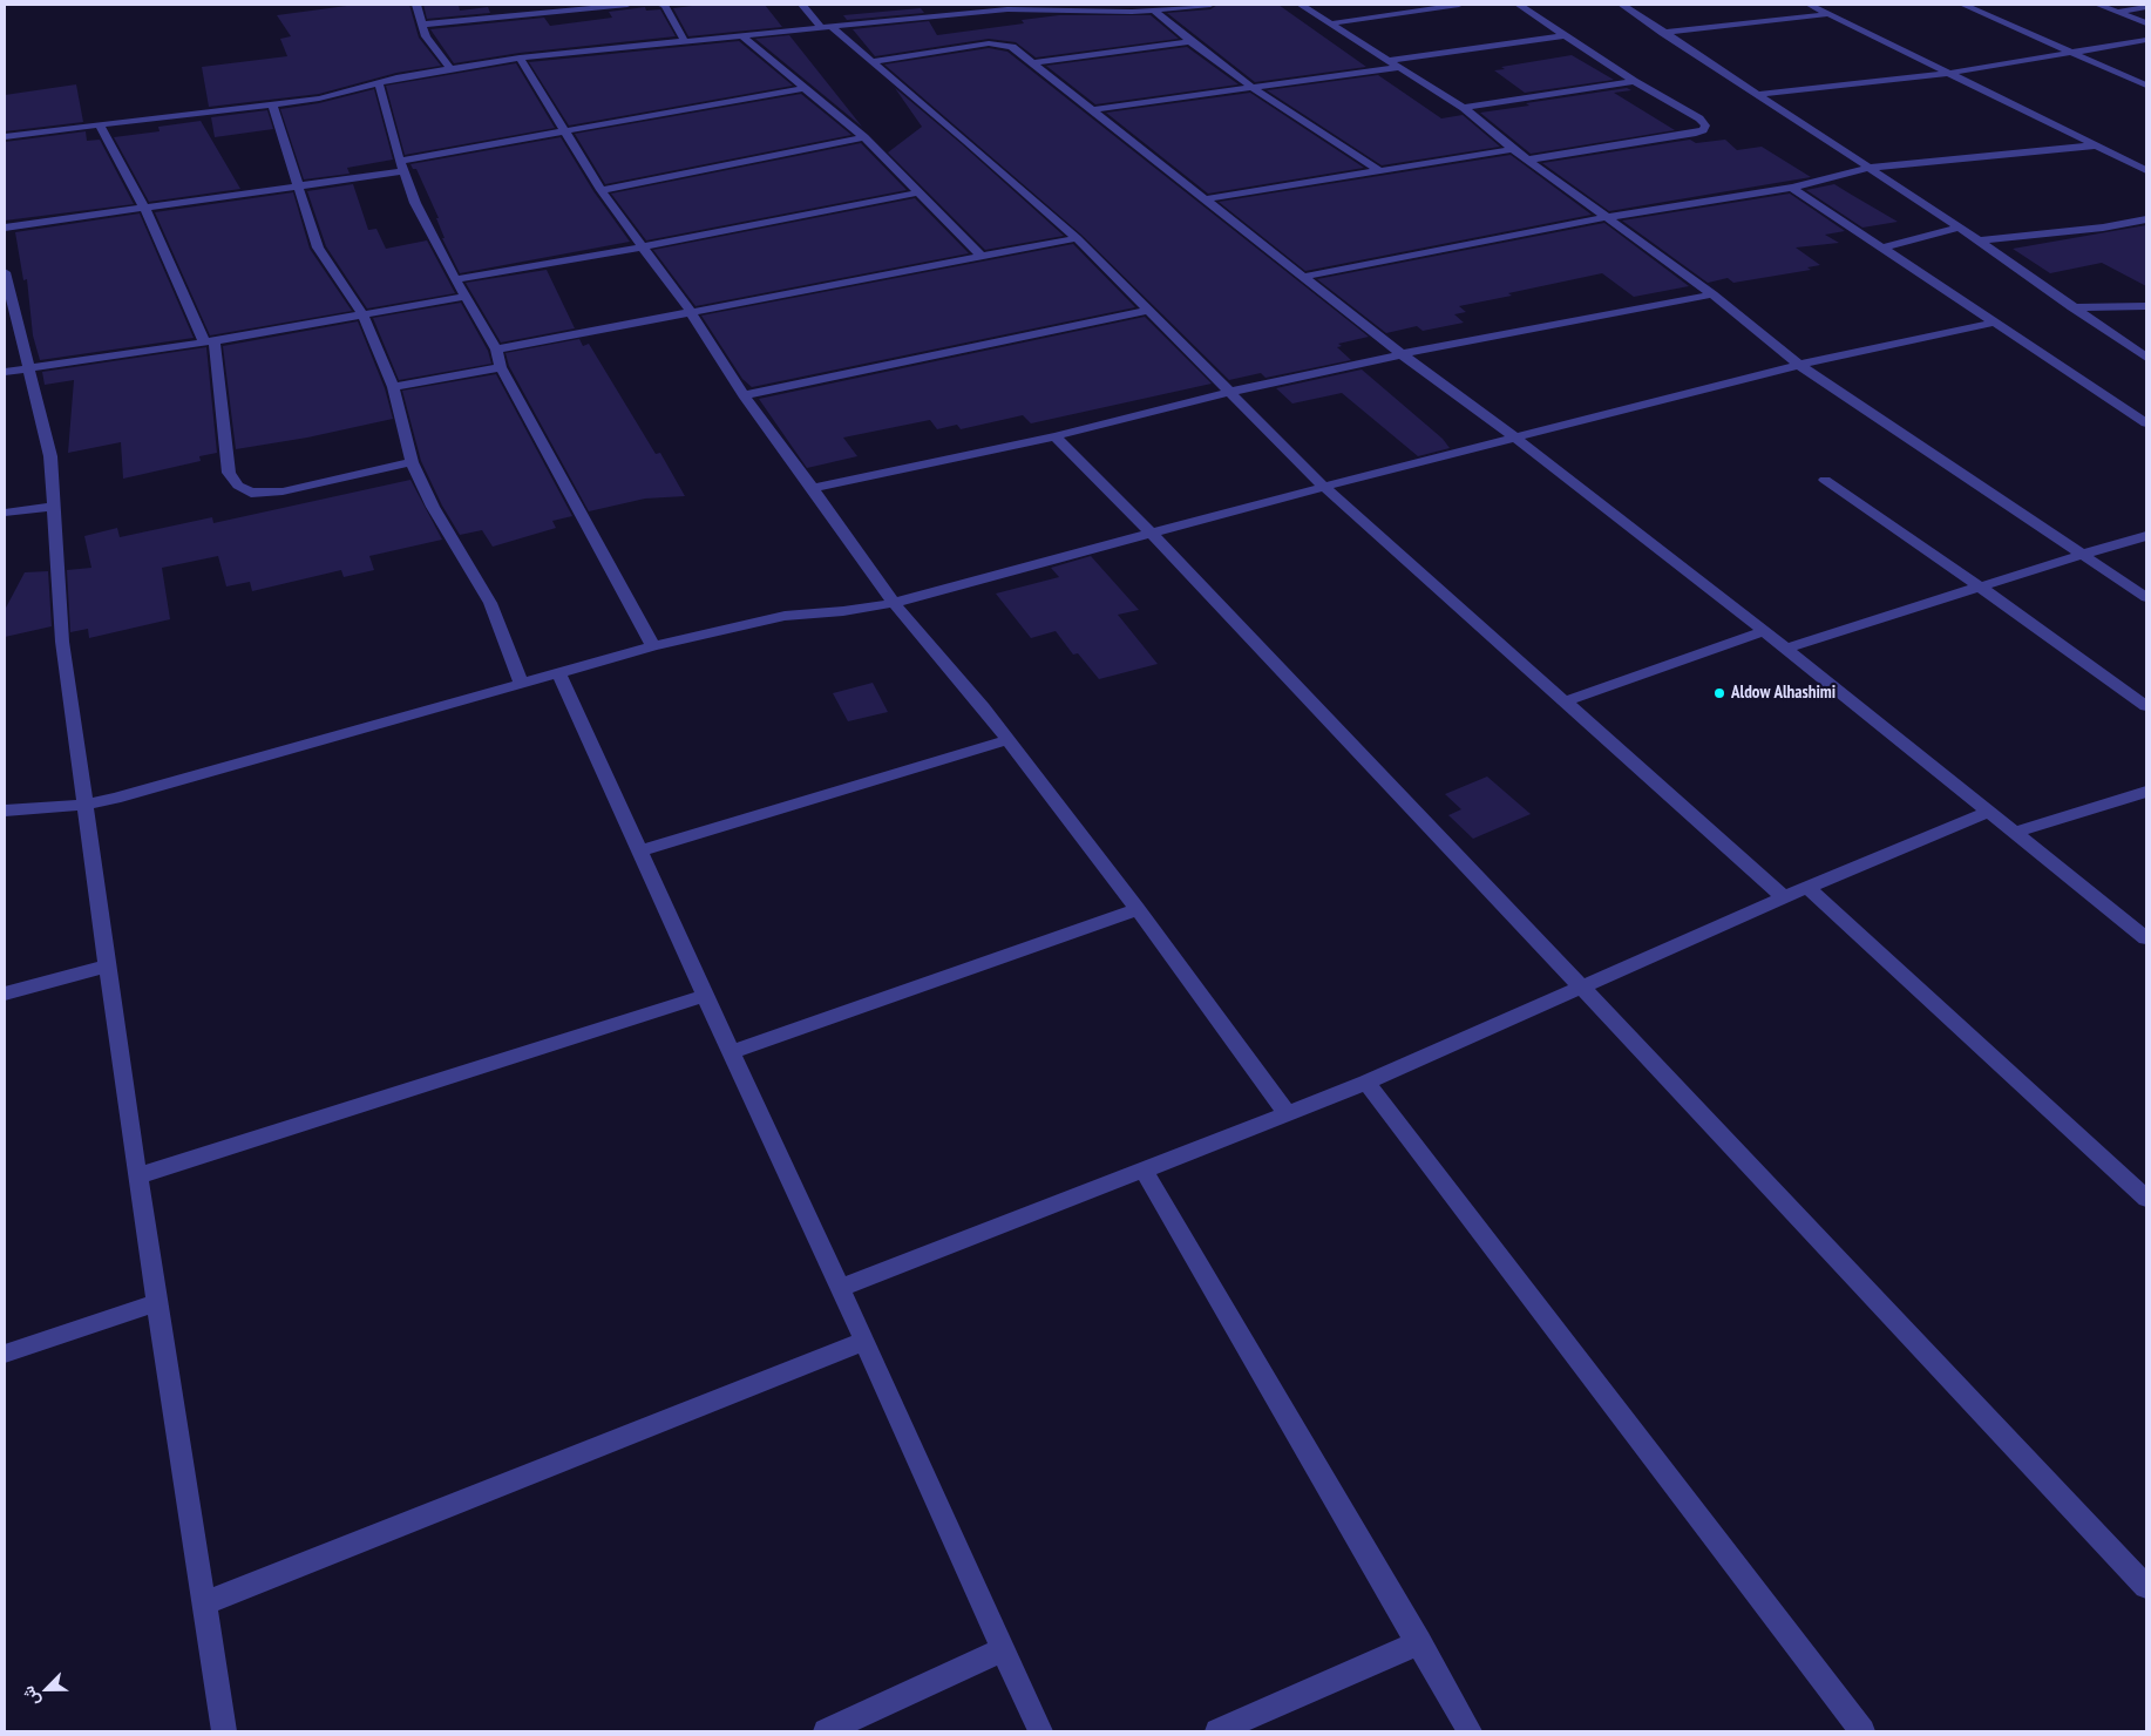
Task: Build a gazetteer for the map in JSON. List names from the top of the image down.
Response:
{
  "places": ["Aldow Alhashimi"],
  "north": "bottom left"
}
